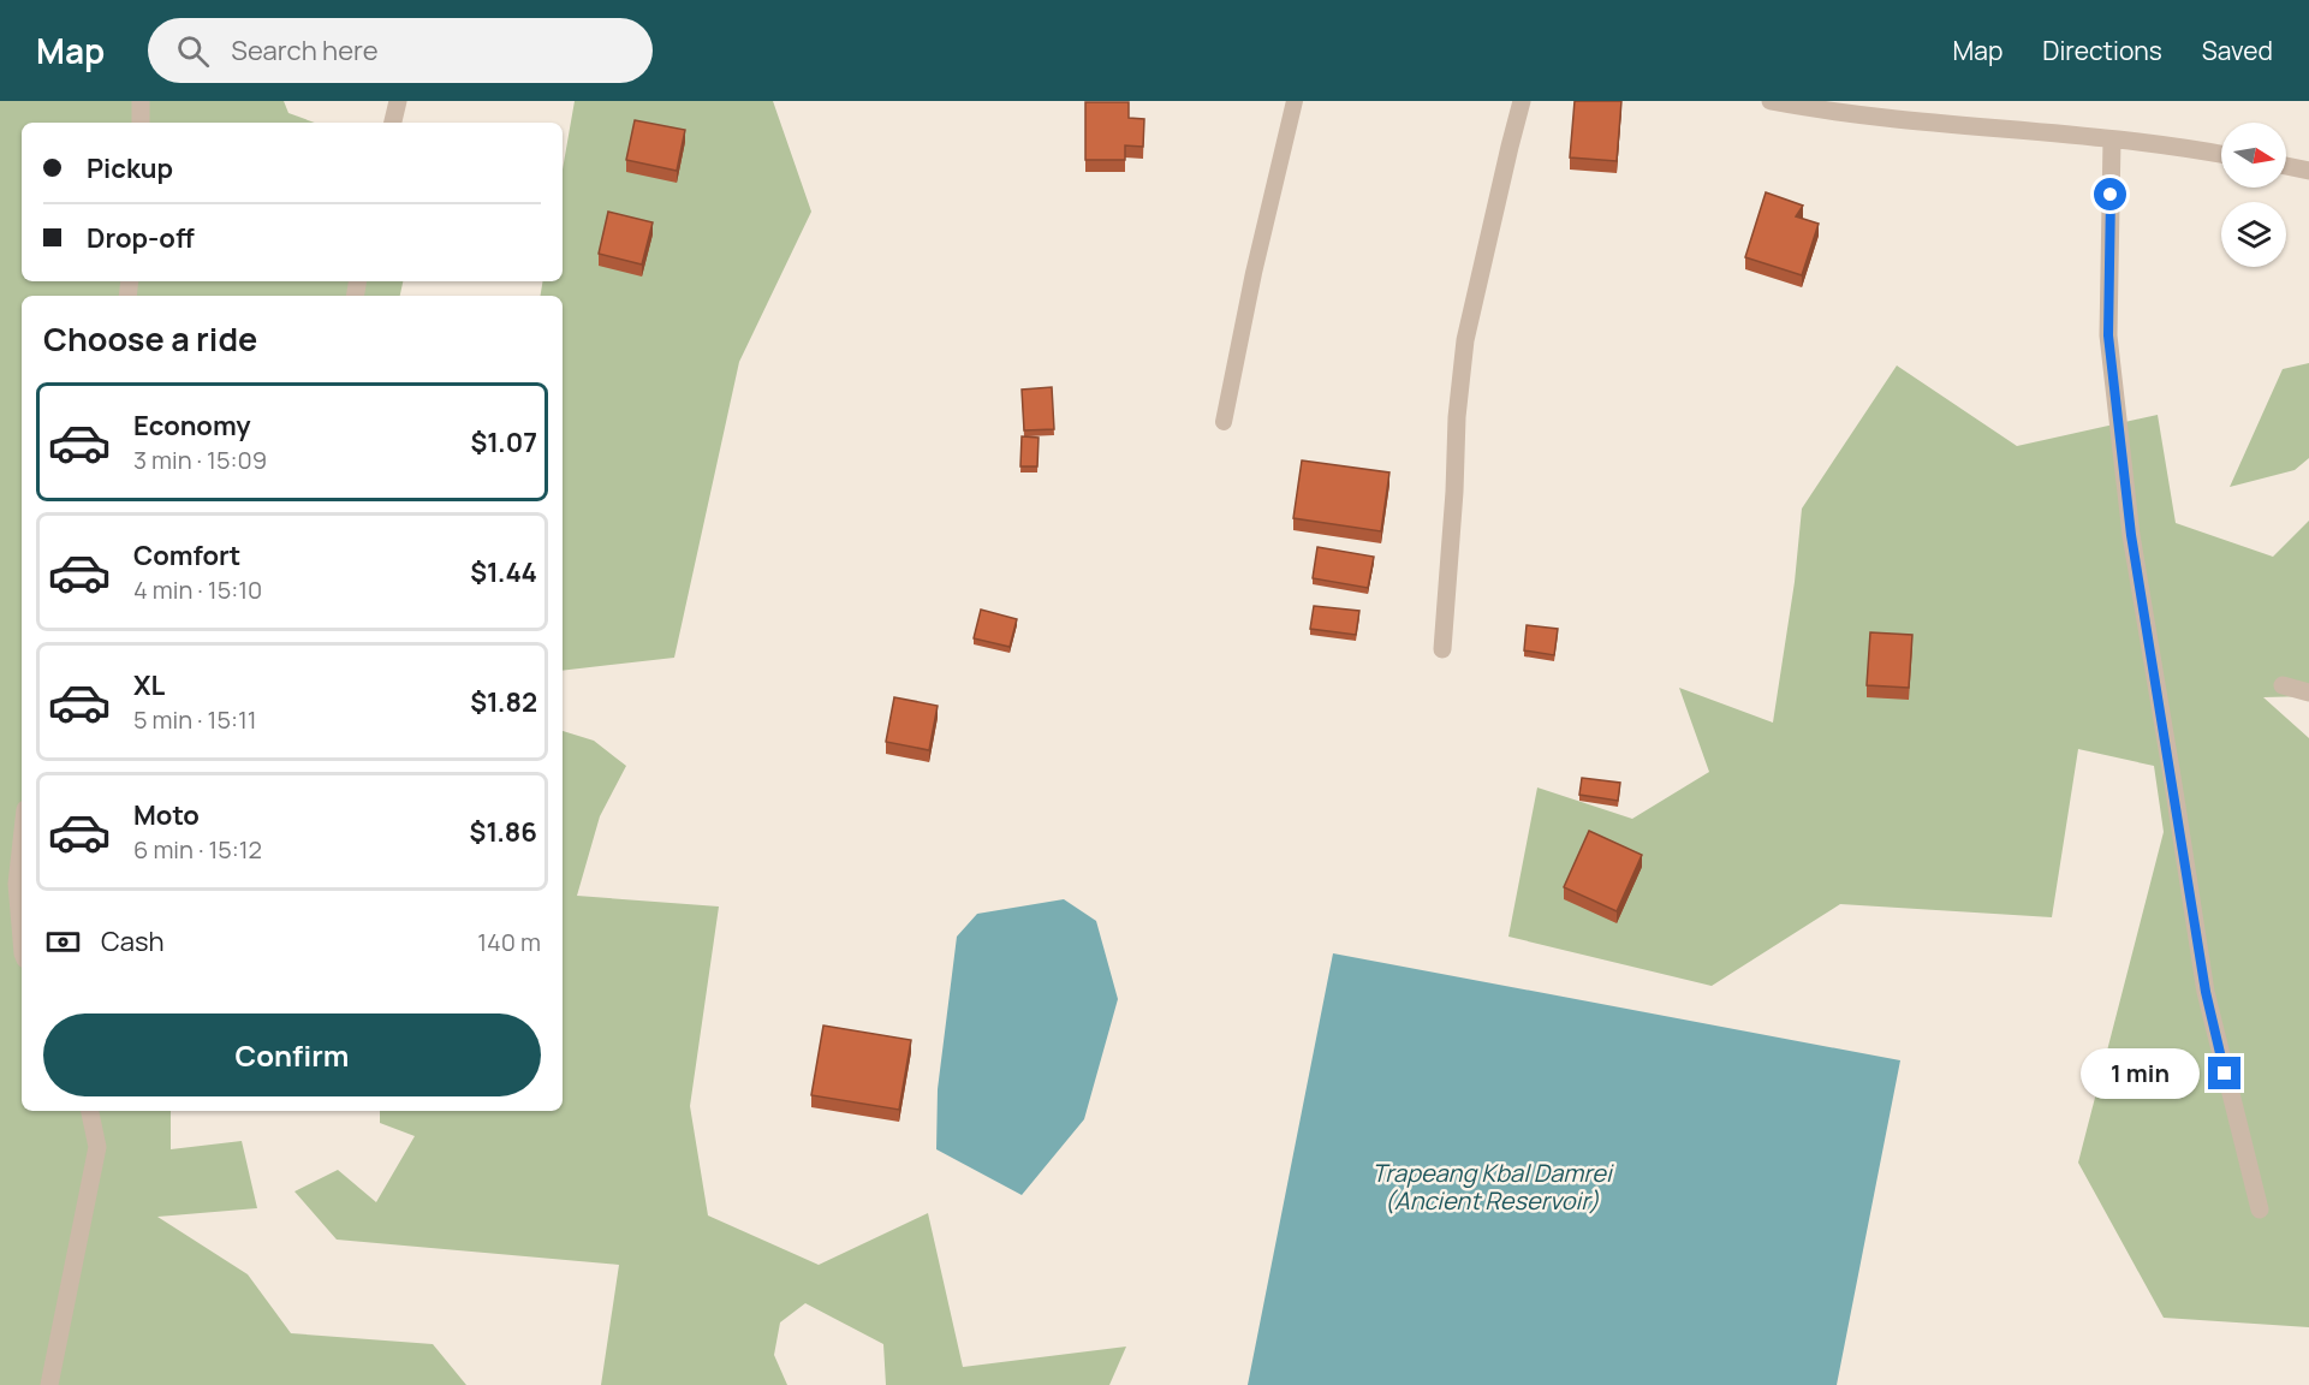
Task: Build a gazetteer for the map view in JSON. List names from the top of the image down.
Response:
{
  "water": ["Trapeang Kbal Damrei (Ancient Reservoir)"],
  "north": "right",
  "page": {
    "header": "Map",
    "search": "Search here",
    "nav": ["Map", "Directions", "Saved"],
    "banner": ["Pickup", "Drop-off"],
    "heading": "Choose a ride",
    "list": [
      {
        "name": "Economy",
        "note": "3 min · 15:09",
        "value": "$1.07"
      },
      {
        "name": "Comfort",
        "note": "4 min · 15:10",
        "value": "$1.44"
      },
      {
        "name": "XL",
        "note": "5 min · 15:11",
        "value": "$1.82"
      },
      {
        "name": "Moto",
        "note": "6 min · 15:12",
        "value": "$1.86"
      }
    ],
    "pay": ["Cash", "140 m"],
    "buttons": "Confirm",
    "bubble": "1 min"
  }
}
